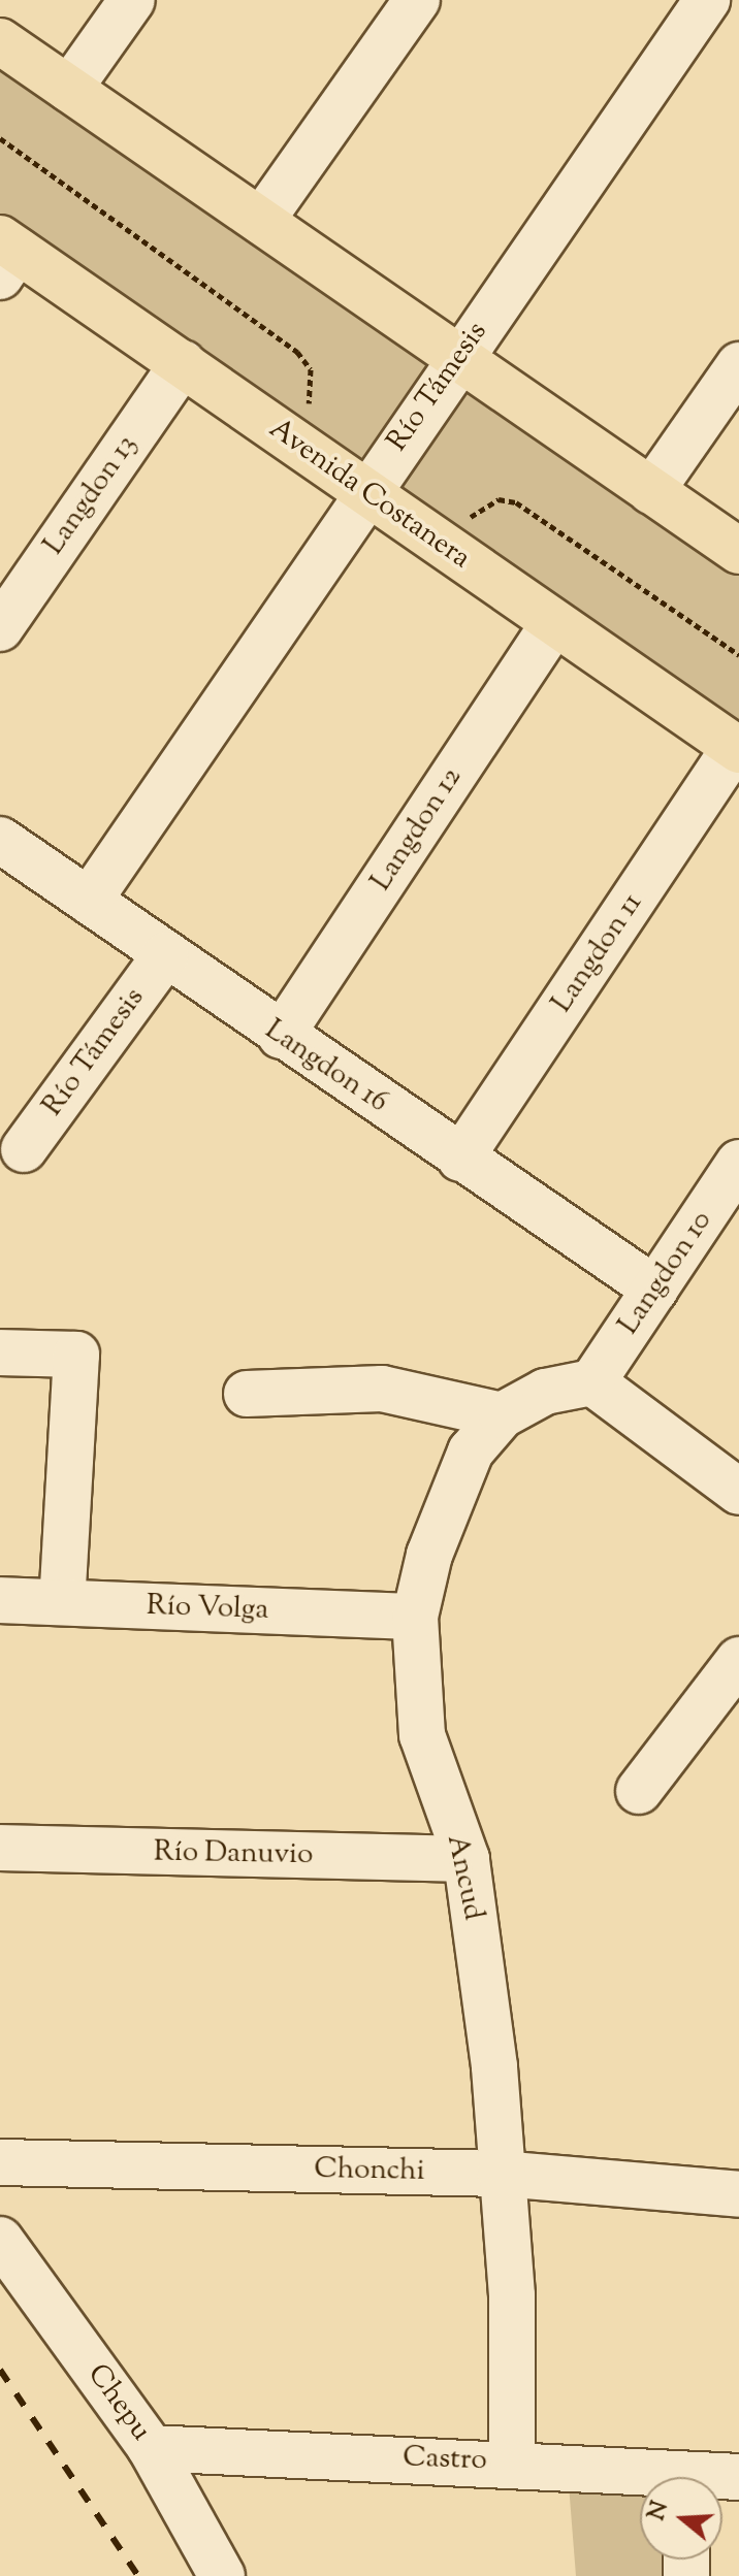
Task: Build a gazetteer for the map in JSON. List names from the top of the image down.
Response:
{
  "streets": {
    "main road": ["Avenida Costanera"],
    "street": [
      "Río Támesis",
      "Langdon 13",
      "Langdon 12",
      "Langdon 11",
      "Langdon 16",
      "Langdon 10",
      "Río Volga",
      "Río Danuvio",
      "Ancud",
      "Chonchi",
      "Chepu",
      "Castro"
    ]
  },
  "crossings": [
    ["Río Támesis", "Avenida Costanera"],
    ["Río Támesis", "Langdon 16"],
    ["Avenida Costanera", "Langdon 13"],
    ["Avenida Costanera", "Langdon 12"],
    ["Avenida Costanera", "Langdon 11"],
    ["Langdon 12", "Langdon 16"],
    ["Langdon 11", "Langdon 16"],
    ["Langdon 16", "Langdon 10"],
    ["Langdon 10", "Ancud"],
    ["Río Volga", "Ancud"],
    ["Río Danuvio", "Ancud"],
    ["Ancud", "Chonchi"],
    ["Ancud", "Castro"],
    ["Chepu", "Castro"]
  ],
  "north": "left"
}
